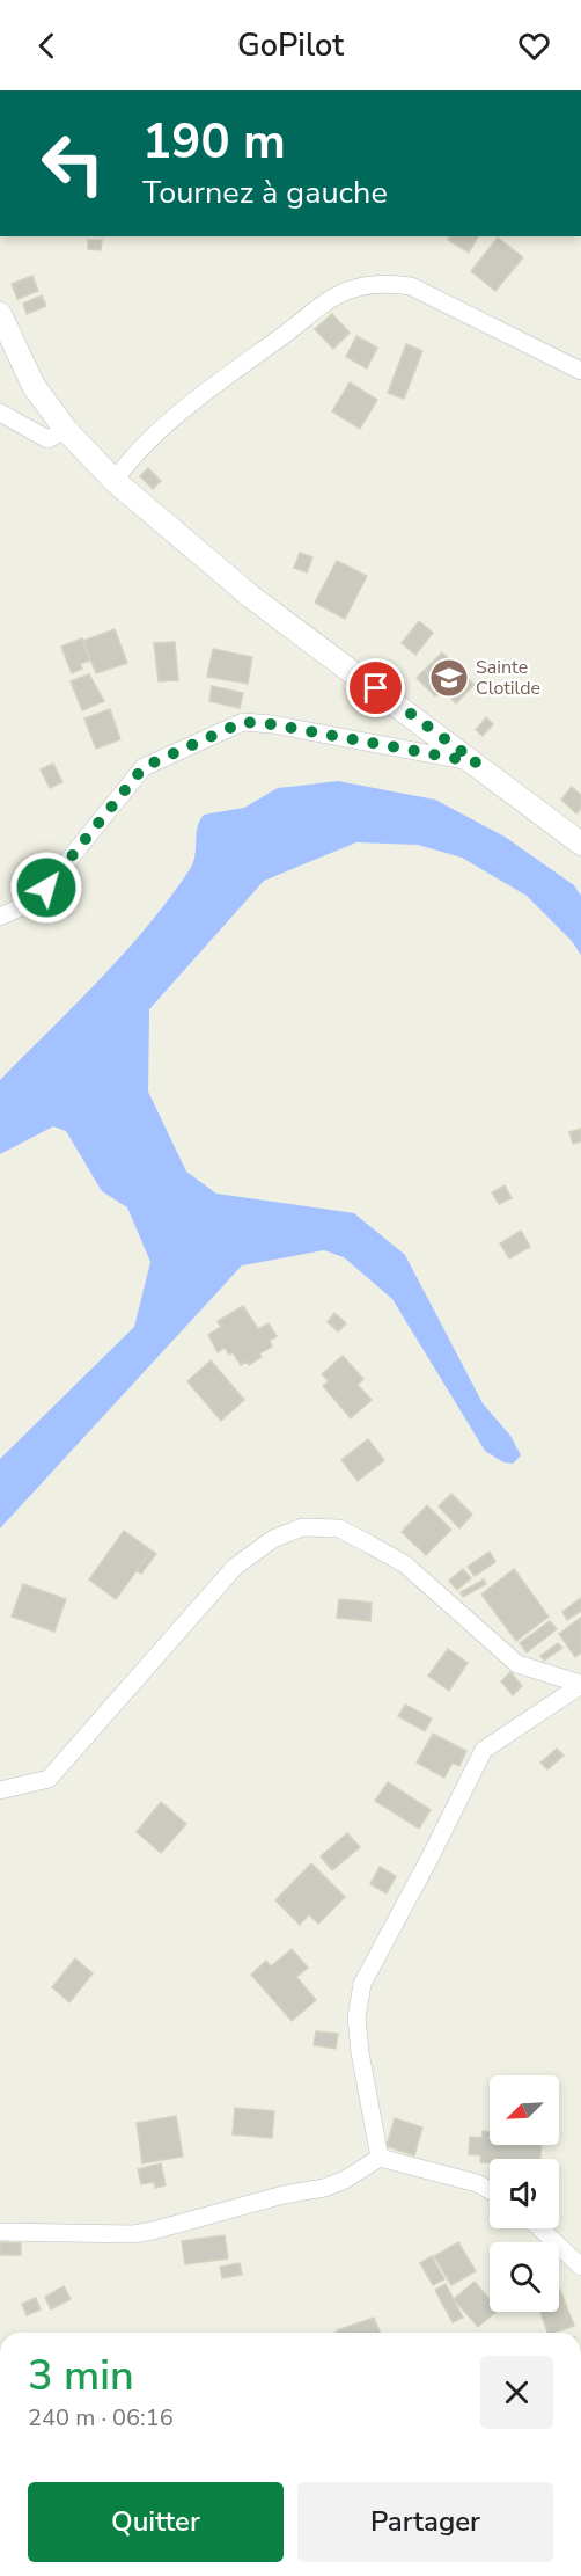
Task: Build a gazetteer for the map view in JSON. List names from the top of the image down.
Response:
{
  "places": {
    "school or university": ["Sainte Clotilde"]
  },
  "north": "bottom left",
  "page": {
    "header": "GoPilot",
    "turn": ["190 m", "Tournez à gauche"],
    "heading": ["3 min", "240 m · 06:16"],
    "buttons": ["Quitter", "Partager"]
  }
}
